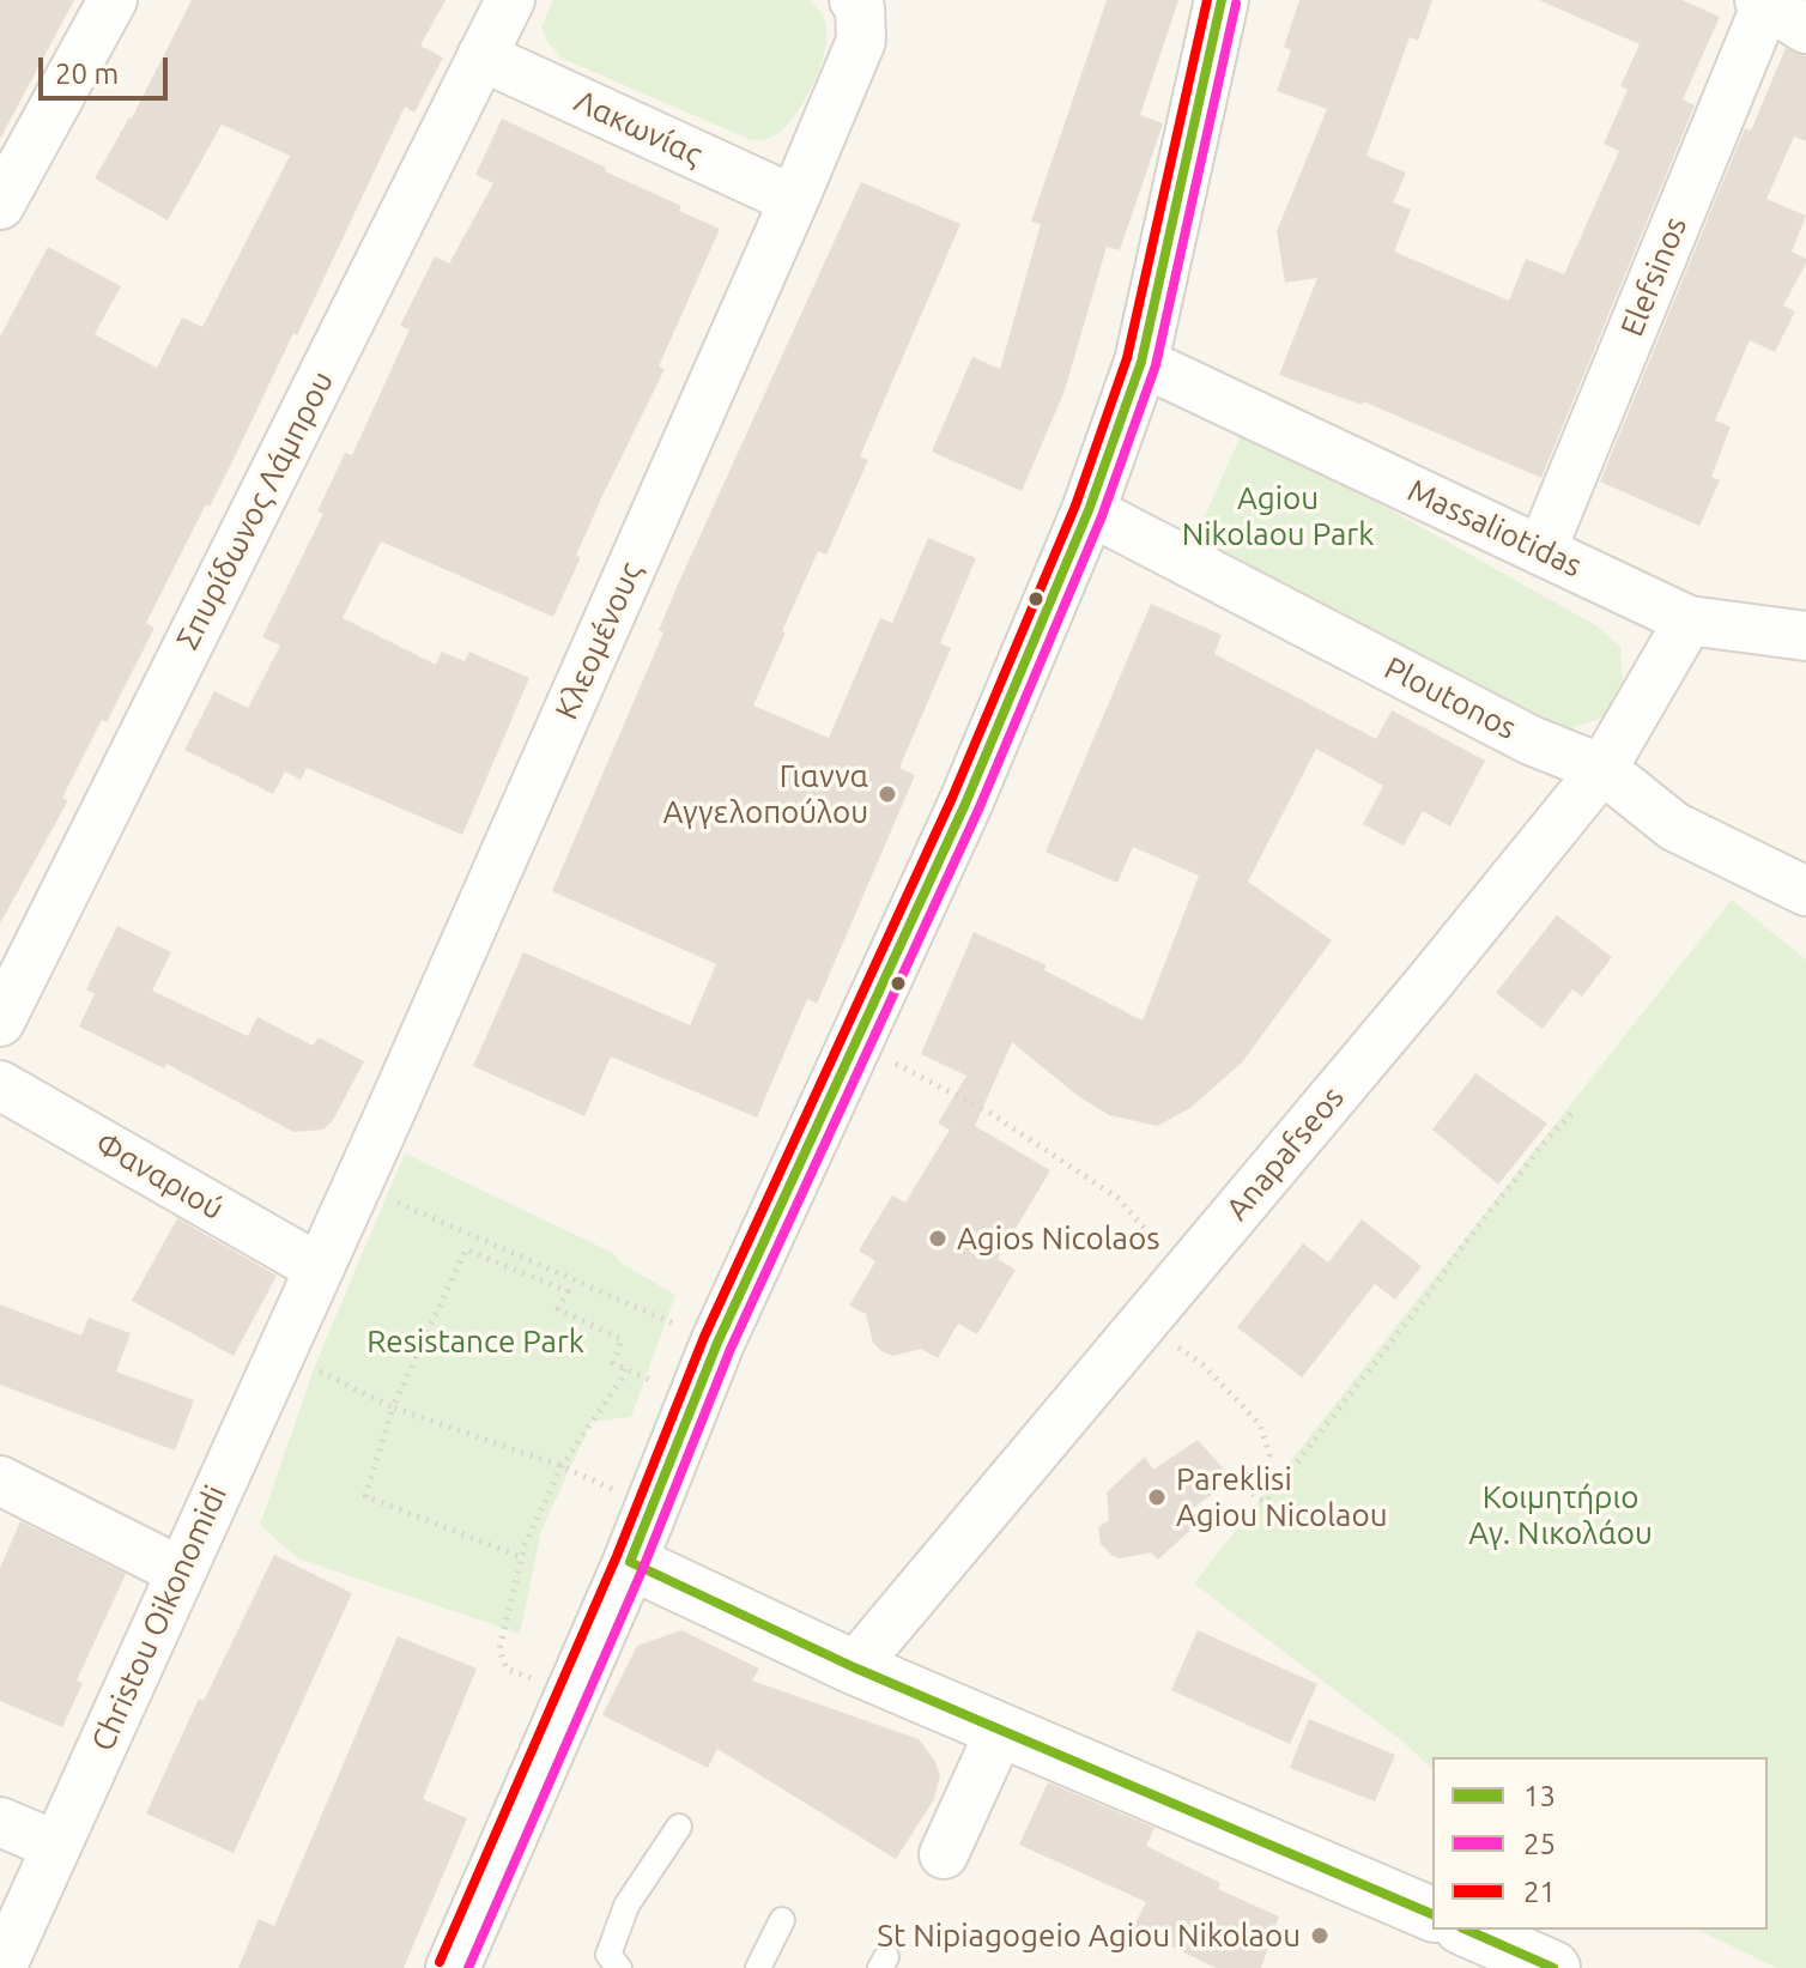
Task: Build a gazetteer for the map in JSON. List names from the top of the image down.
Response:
{
  "streets": {
    "street": [
      "Λακωνίας",
      "Elefsinos",
      "Σπυρίδωνος Λάμπρου",
      "Massaliotidas",
      "Κλεομένους",
      "Ploutonos",
      "Anapafseos",
      "Φαναριού",
      "Christou Oikonomidi"
    ]
  },
  "crossings": [
    ["Λακωνίας", "Σπυρίδωνος Λάμπρου"],
    ["Λακωνίας", "Κλεομένους"],
    ["Elefsinos", "Massaliotidas"],
    ["Massaliotidas", "Anapafseos"],
    ["Κλεομένους", "Φαναριού"],
    ["Κλεομένους", "Christou Oikonomidi"],
    ["Ploutonos", "Anapafseos"],
    ["Φαναριού", "Christou Oikonomidi"]
  ],
  "parks": ["Agiou Nikolaou Park", "Resistance Park", "Κοιμητήριο Αγ. Νικολάου"],
  "places": [
    "Γιαννα Αγγελοπούλου",
    "Agios Nicolaos",
    "Pareklisi Agiou Nicolaou",
    "St Nipiagogeio Agiou Nikolaou"
  ],
  "lines": ["transit line 13", "transit line 21", "transit line 25"],
  "legend": ["13", "25", "21"],
  "scale_bar": "20 m"
}
